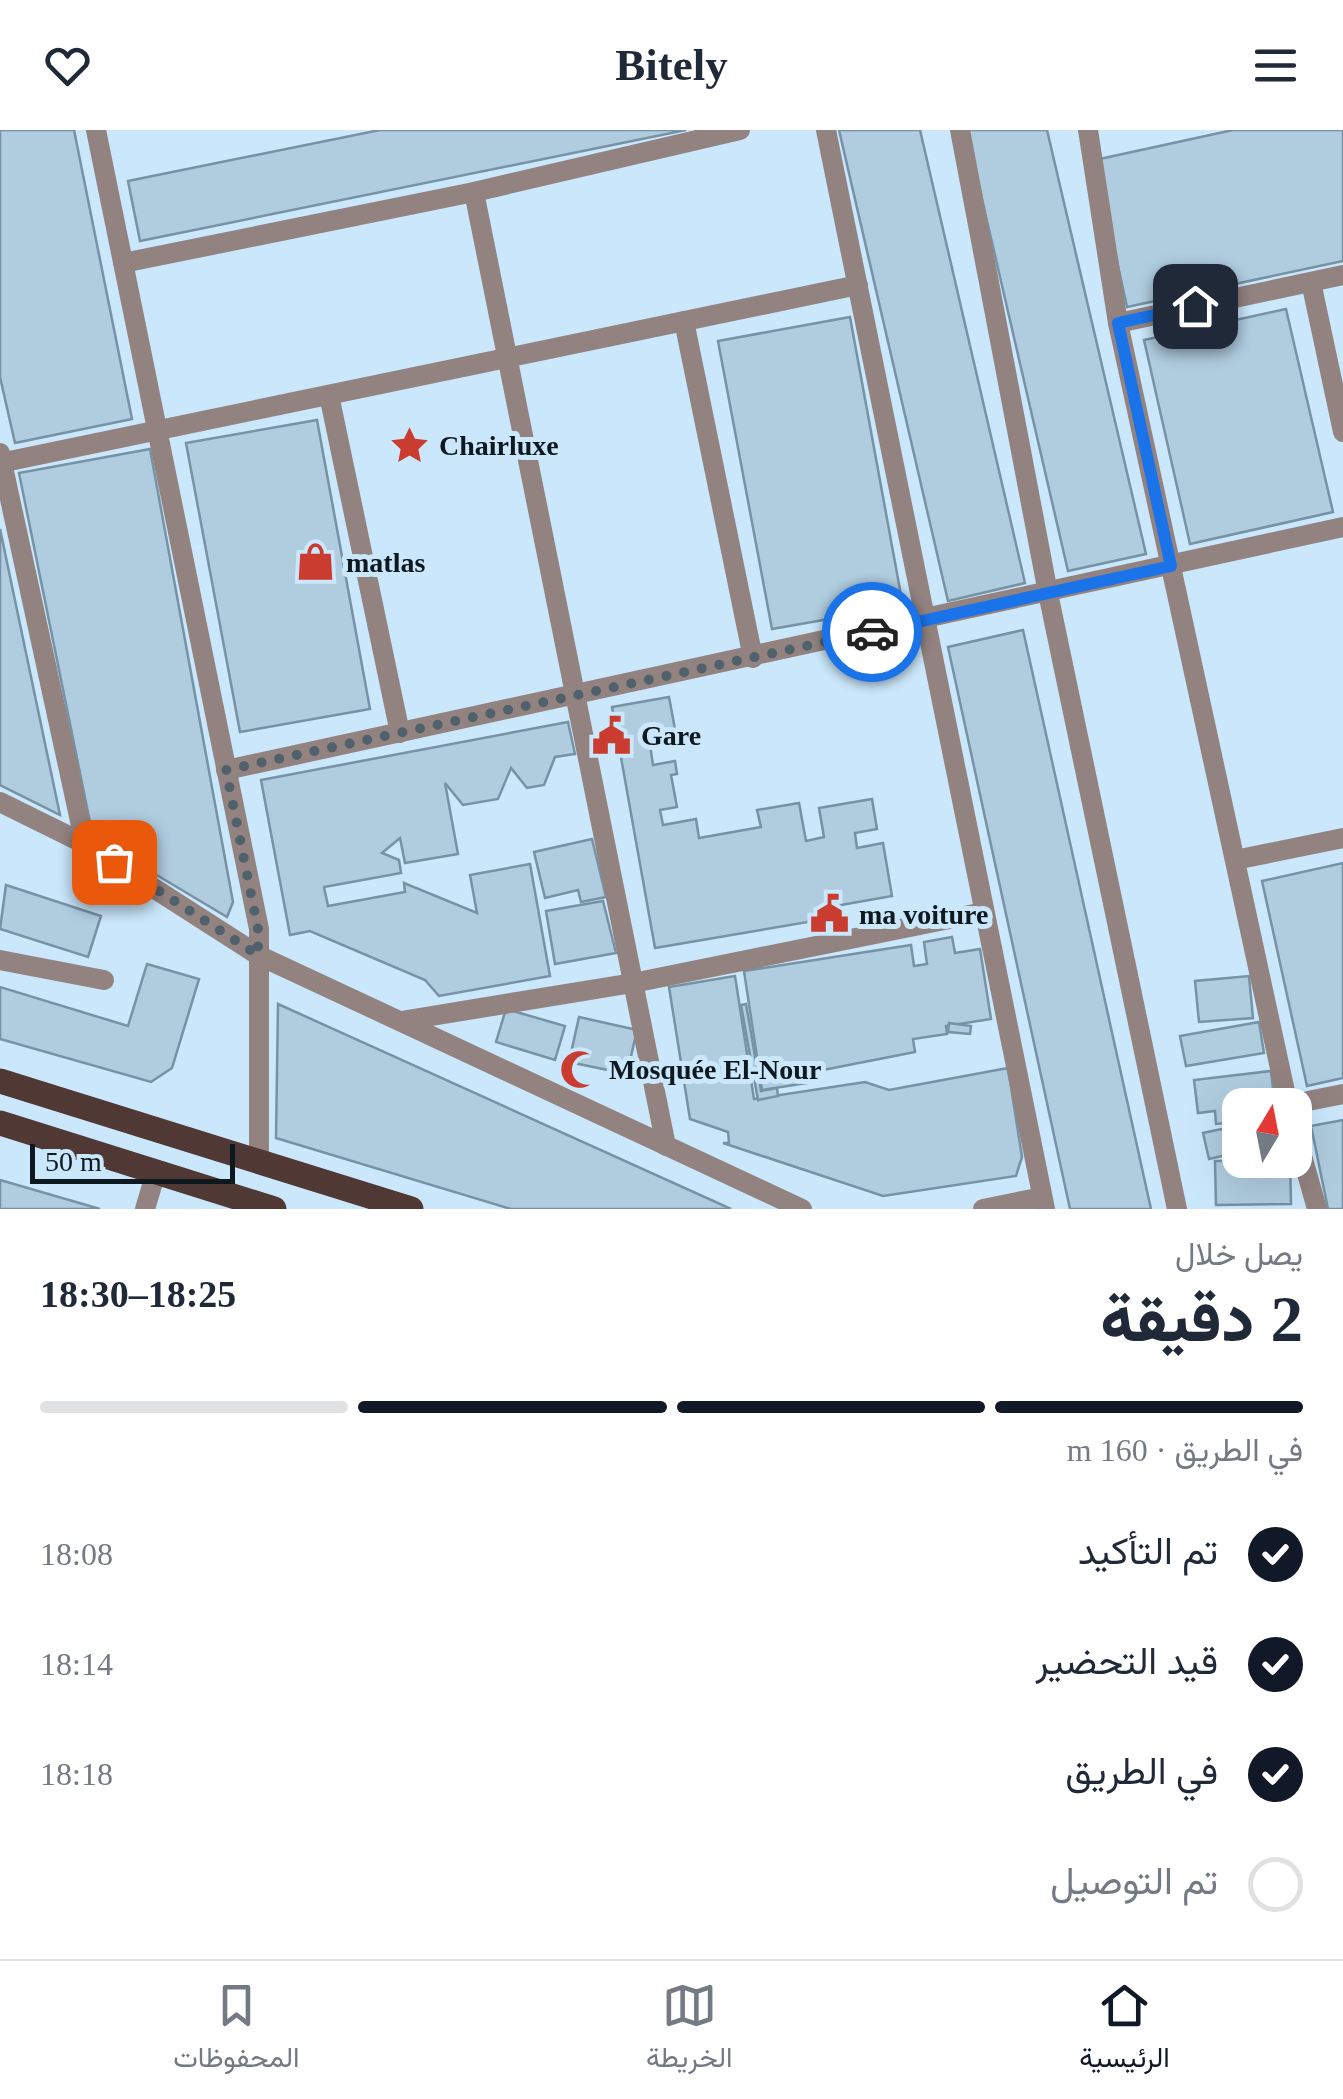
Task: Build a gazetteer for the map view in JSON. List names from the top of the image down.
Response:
{
  "places": {
    "place": ["Chairluxe"],
    "shop": ["matlas"],
    "public building": ["Gare", "ma voiture"],
    "mosque": ["Mosquée El-Nour"]
  },
  "scale_bar": "50 m",
  "north": "top",
  "page": {
    "header": "Bitely",
    "scale": "50 m",
    "heading": ["2 دقيقة", "يصل خلال", "18:25–18:30"],
    "bar": "في الطريق · 160 m",
    "list": [
      ["تم التأكيد", "18:08"],
      ["قيد التحضير", "18:14"],
      ["في الطريق", "18:18"],
      "تم التوصيل"
    ],
    "tabs": ["الرئيسية", "الخريطة", "المحفوظات"]
  }
}
